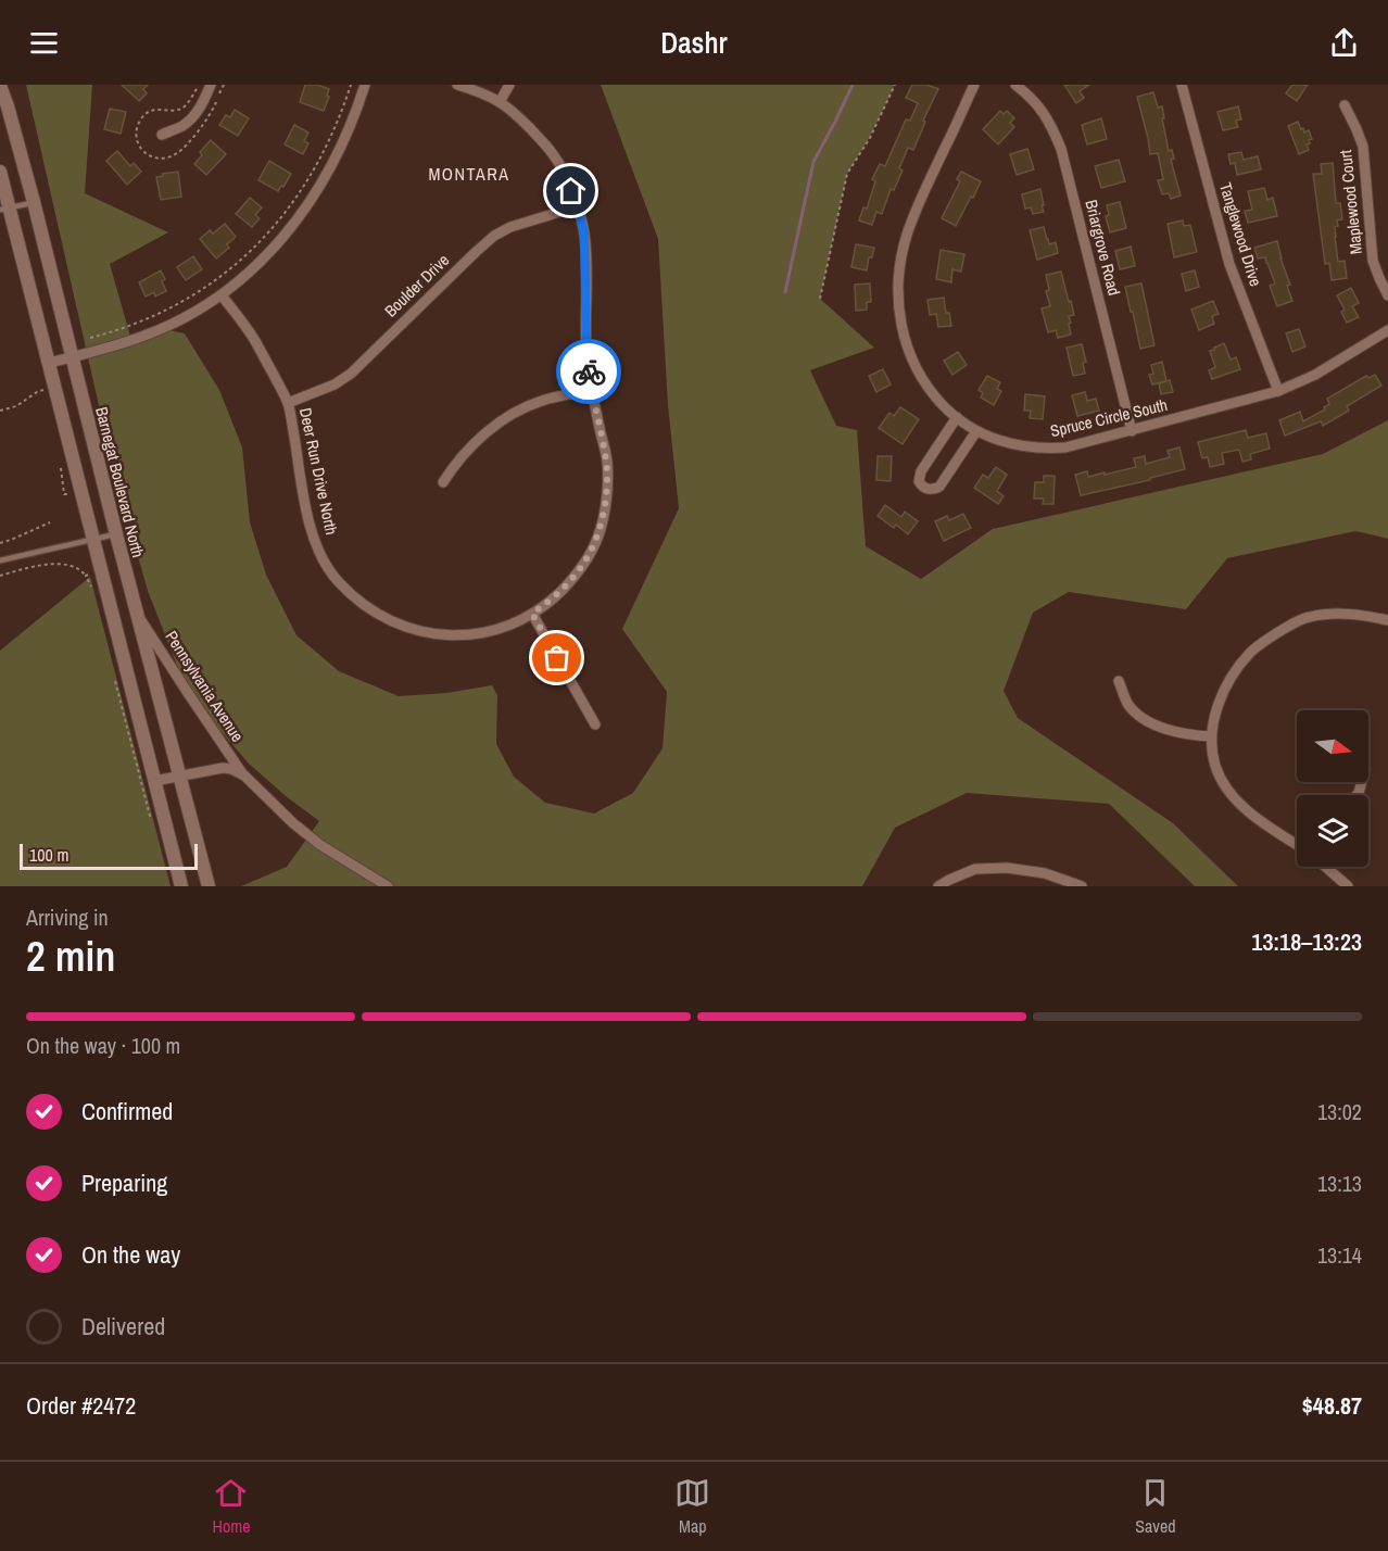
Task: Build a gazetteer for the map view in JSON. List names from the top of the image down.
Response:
{
  "streets": {
    "street": [
      "Maplewood Court",
      "Tanglewood Drive",
      "Briargrove Road",
      "Boulder Drive",
      "Spruce Circle South",
      "Deer Run Drive North",
      "Barnegat Boulevard North",
      "Pennsylvania Avenue"
    ]
  },
  "crossings": [
    ["Tanglewood Drive", "Spruce Circle South"],
    ["Briargrove Road", "Spruce Circle South"],
    ["Boulder Drive", "Deer Run Drive North"],
    ["Barnegat Boulevard North", "Pennsylvania Avenue"]
  ],
  "districts": ["MONTARA"],
  "scale_bar": "100 m",
  "north": "right",
  "page": {
    "header": "Dashr",
    "scale": "100 m",
    "heading": ["2 min", "Arriving in", "13:18–13:23"],
    "panel": ["Order #2472", "$48.87"],
    "bar": "On the way · 100 m",
    "list": [
      ["Confirmed", "13:02"],
      ["Preparing", "13:13"],
      ["On the way", "13:14"],
      "Delivered"
    ],
    "tabs": ["Home", "Map", "Saved"]
  }
}
